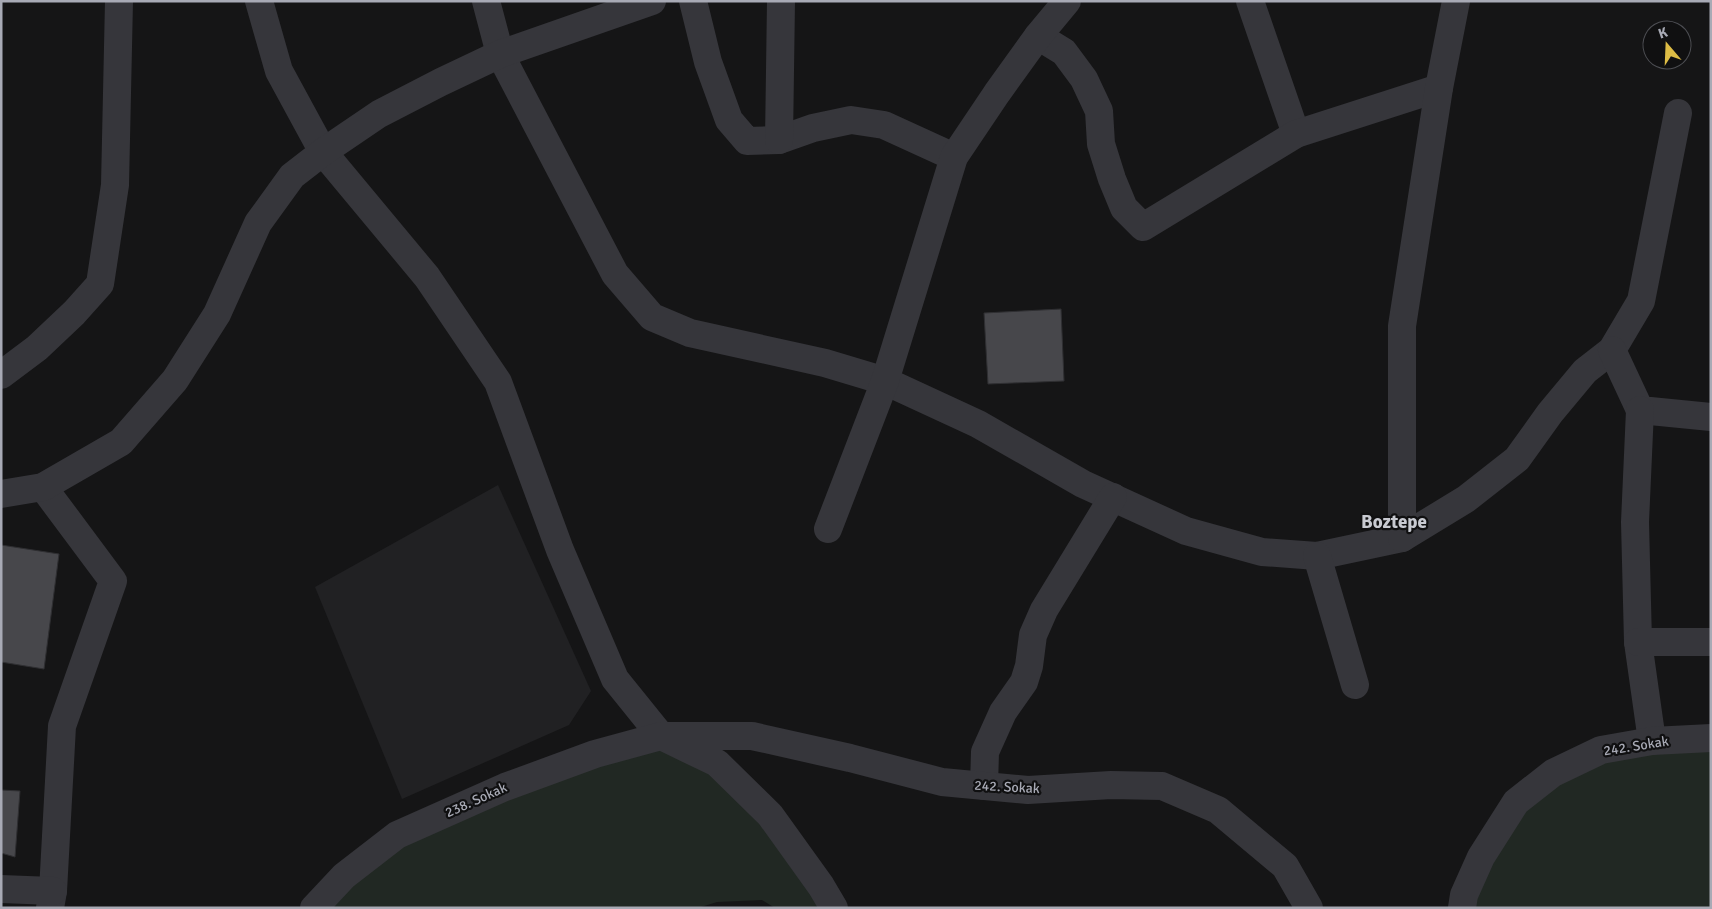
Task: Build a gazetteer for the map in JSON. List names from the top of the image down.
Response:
{
  "streets": {
    "street": ["242. Sokak", "238. Sokak"]
  },
  "crossings": [
    ["242. Sokak", "238. Sokak"]
  ],
  "districts": ["Boztepe"],
  "north": "top"
}
